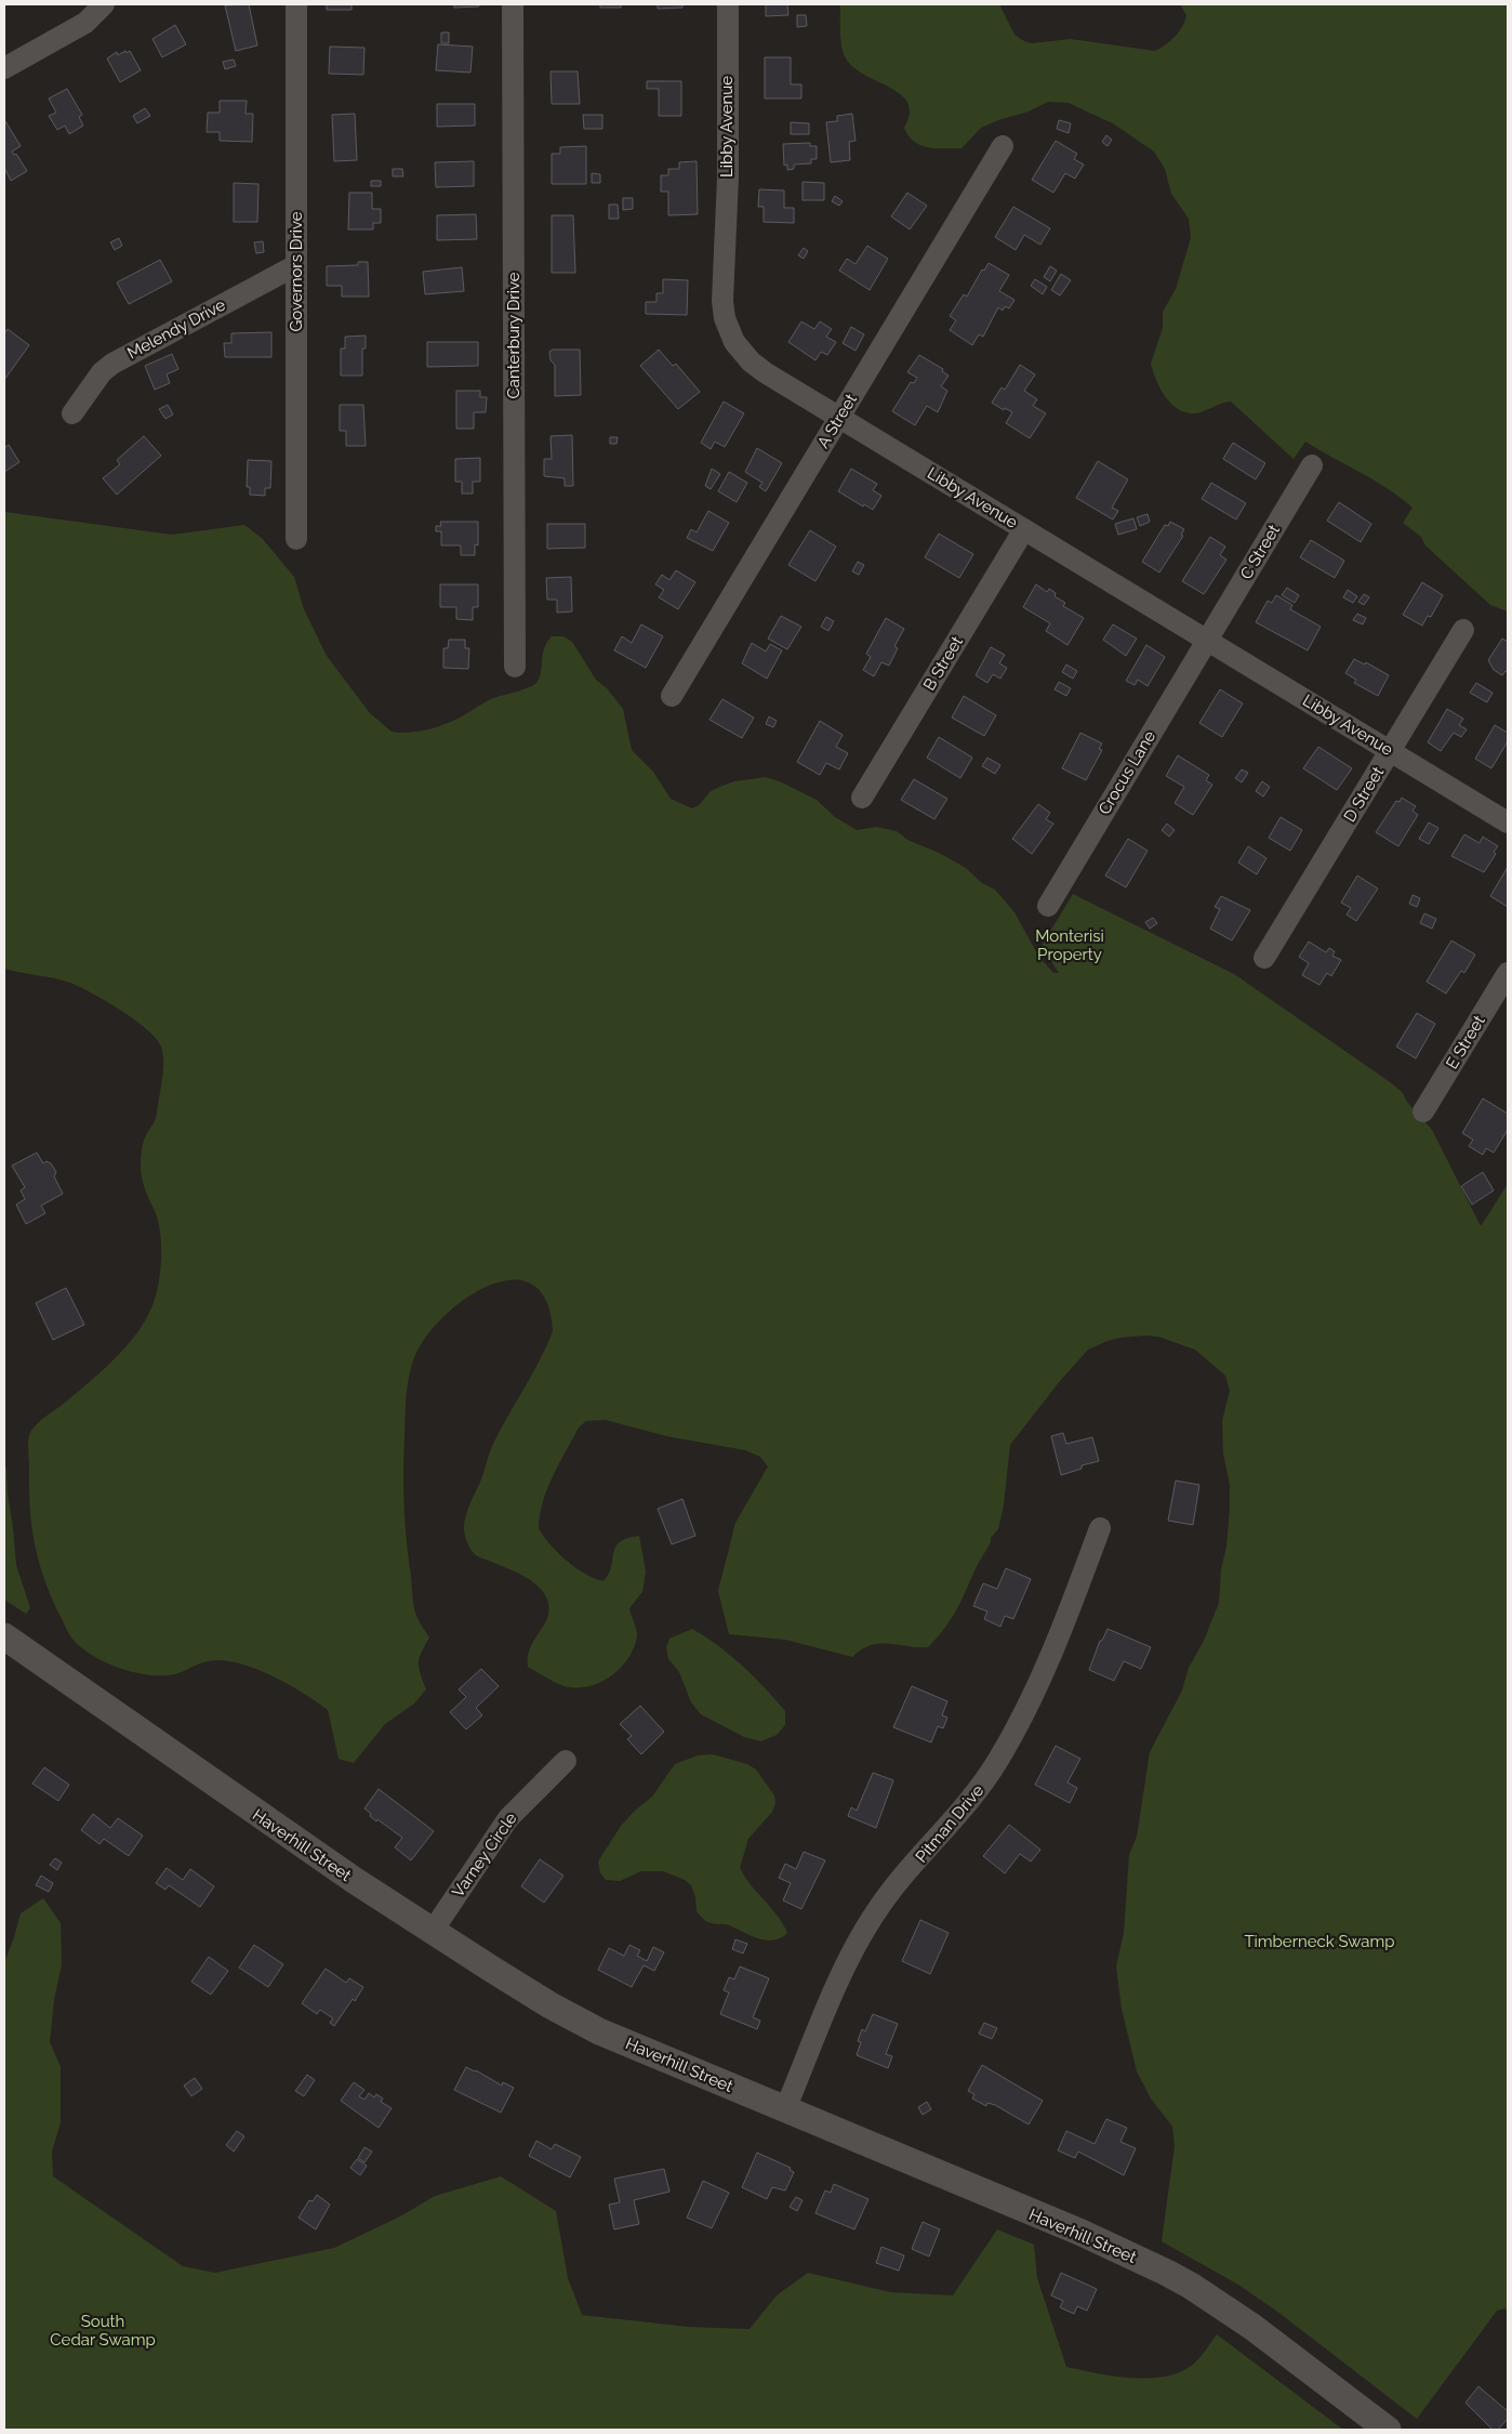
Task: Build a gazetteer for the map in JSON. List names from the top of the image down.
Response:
{
  "streets": {
    "street": [
      "Libby Avenue",
      "Governors Drive",
      "Melendy Drive",
      "Canterbury Drive",
      "A Street",
      "C Street",
      "B Street",
      "Crocus Lane",
      "D Street",
      "E Street",
      "Pitman Drive",
      "Haverhill Street",
      "Varney Circle"
    ]
  },
  "crossings": [
    ["Libby Avenue", "A Street"],
    ["Libby Avenue", "C Street"],
    ["Libby Avenue", "B Street"],
    ["Libby Avenue", "Crocus Lane"],
    ["Libby Avenue", "D Street"],
    ["Governors Drive", "Melendy Drive"],
    ["C Street", "Crocus Lane"],
    ["Pitman Drive", "Haverhill Street"],
    ["Haverhill Street", "Varney Circle"]
  ],
  "parks": ["Monterisi Property", "Timberneck Swamp", "South Cedar Swamp"]
}
